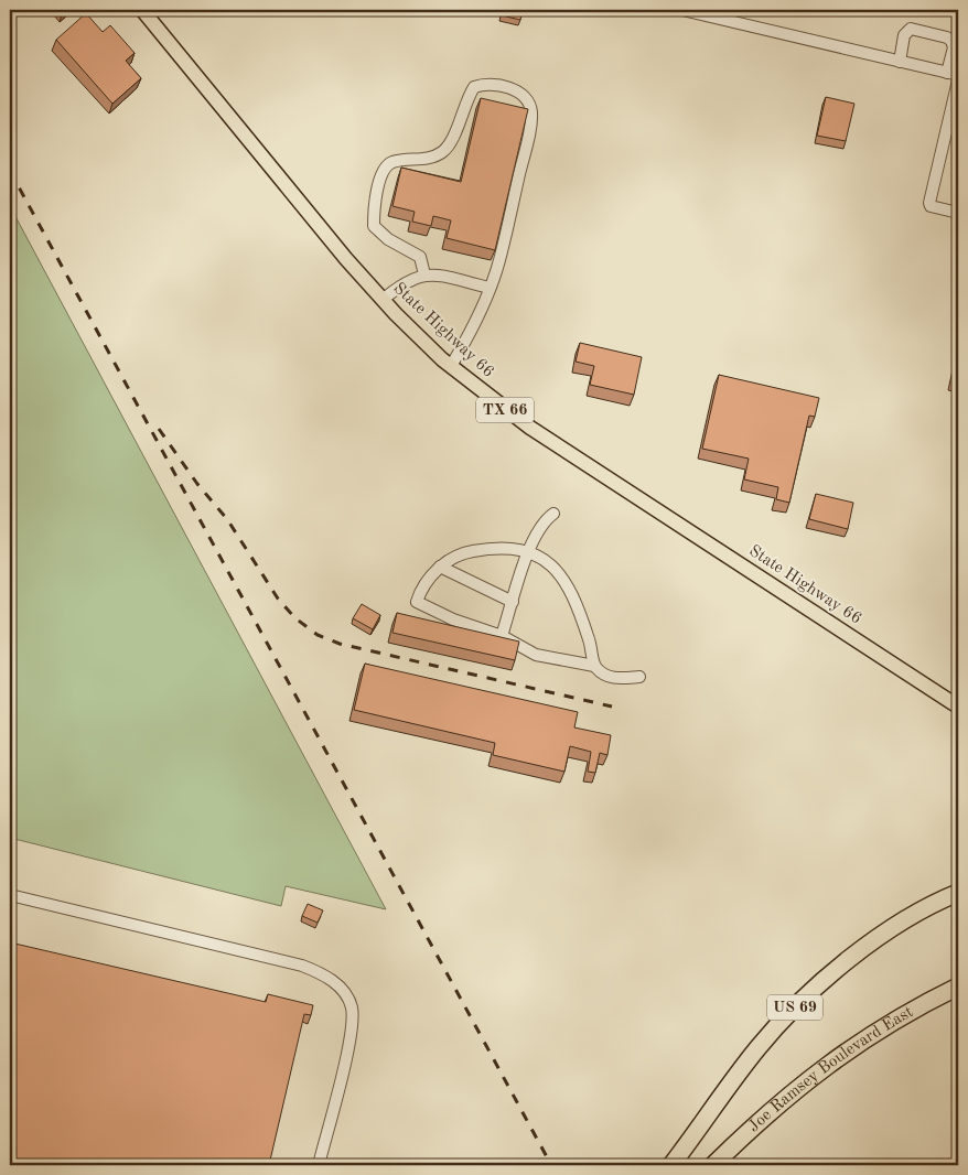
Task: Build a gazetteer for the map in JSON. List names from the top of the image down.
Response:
{
  "streets": {
    "highway": ["US 69", "Joe Ramsey Boulevard East"],
    "main road": ["State Highway 66", "TX 66"]
  }
}
